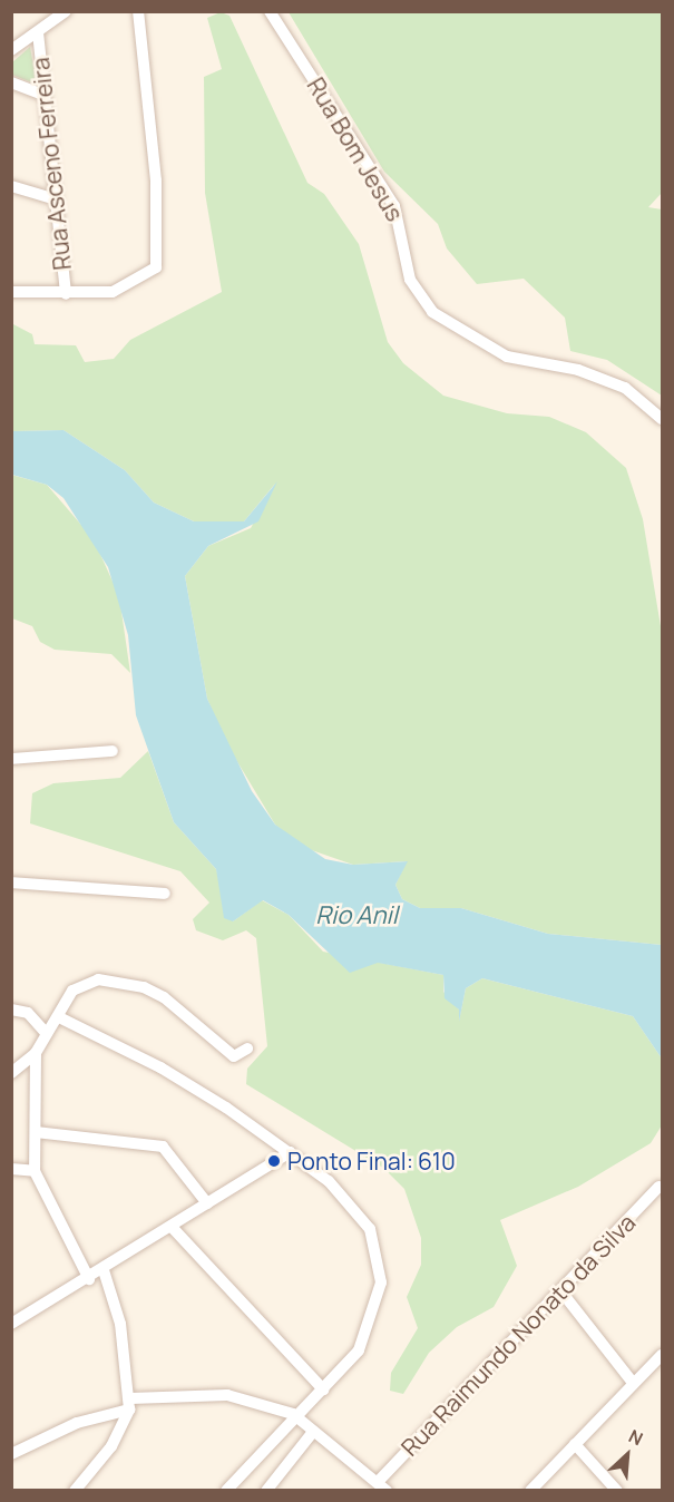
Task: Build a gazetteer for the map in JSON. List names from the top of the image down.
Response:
{
  "streets": {
    "street": ["Rua Bom Jesus", "Rua Asceno Ferreira", "Rua Raimundo Nonato da Silva"]
  },
  "water": ["Rio Anil"],
  "places": ["Ponto Final: 610"],
  "north": "top right"
}
